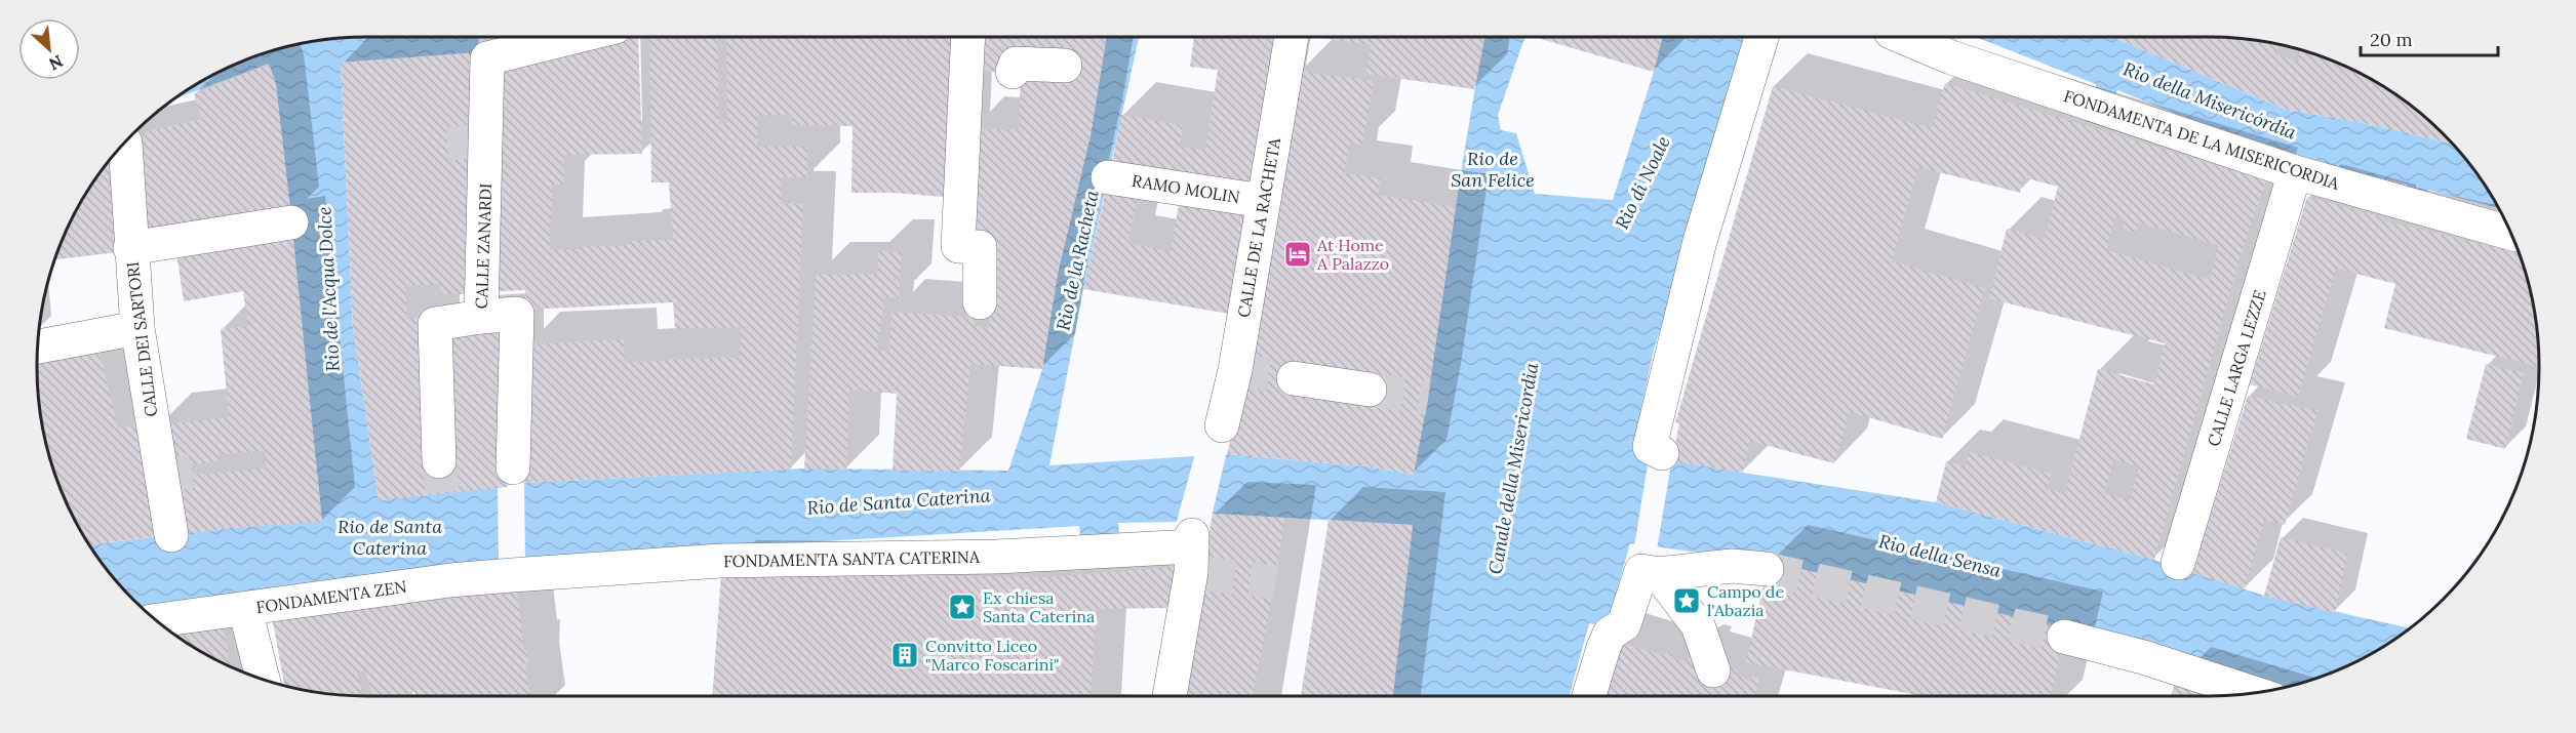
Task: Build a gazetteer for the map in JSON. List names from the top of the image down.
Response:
{
  "streets": {
    "street": [
      "FONDAMENTA DE LA MISERICORDIA",
      "RAMO MOLIN",
      "CALLE DE LA RACHETA",
      "CALLE ZANARDI",
      "CALLE DEI SARTORI",
      "CALLE LARGA LEZZE",
      "FONDAMENTA SANTA CATERINA",
      "FONDAMENTA ZEN"
    ]
  },
  "crossings": [
    ["FONDAMENTA DE LA MISERICORDIA", "CALLE LARGA LEZZE"],
    ["RAMO MOLIN", "CALLE DE LA RACHETA"],
    ["FONDAMENTA SANTA CATERINA", "FONDAMENTA ZEN"]
  ],
  "water": [
    "Rio della Misericórdia",
    "Rio de San Felice",
    "Rio di Noale",
    "Rio de la Racheta",
    "Rio de l'Acqua Dolce",
    "Canale della Misericordia",
    "Rio de Santa Caterina",
    "Rio della Sensa"
  ],
  "places": {
    "hotel": ["At Home A Palazzo"],
    "place": ["Campo de l'Abazia", "Ex chiesa Santa Caterina"],
    "building": ["Convitto Liceo \"Marco Foscarini\""]
  },
  "scale_bar": "20 m",
  "north": "bottom right"
}
